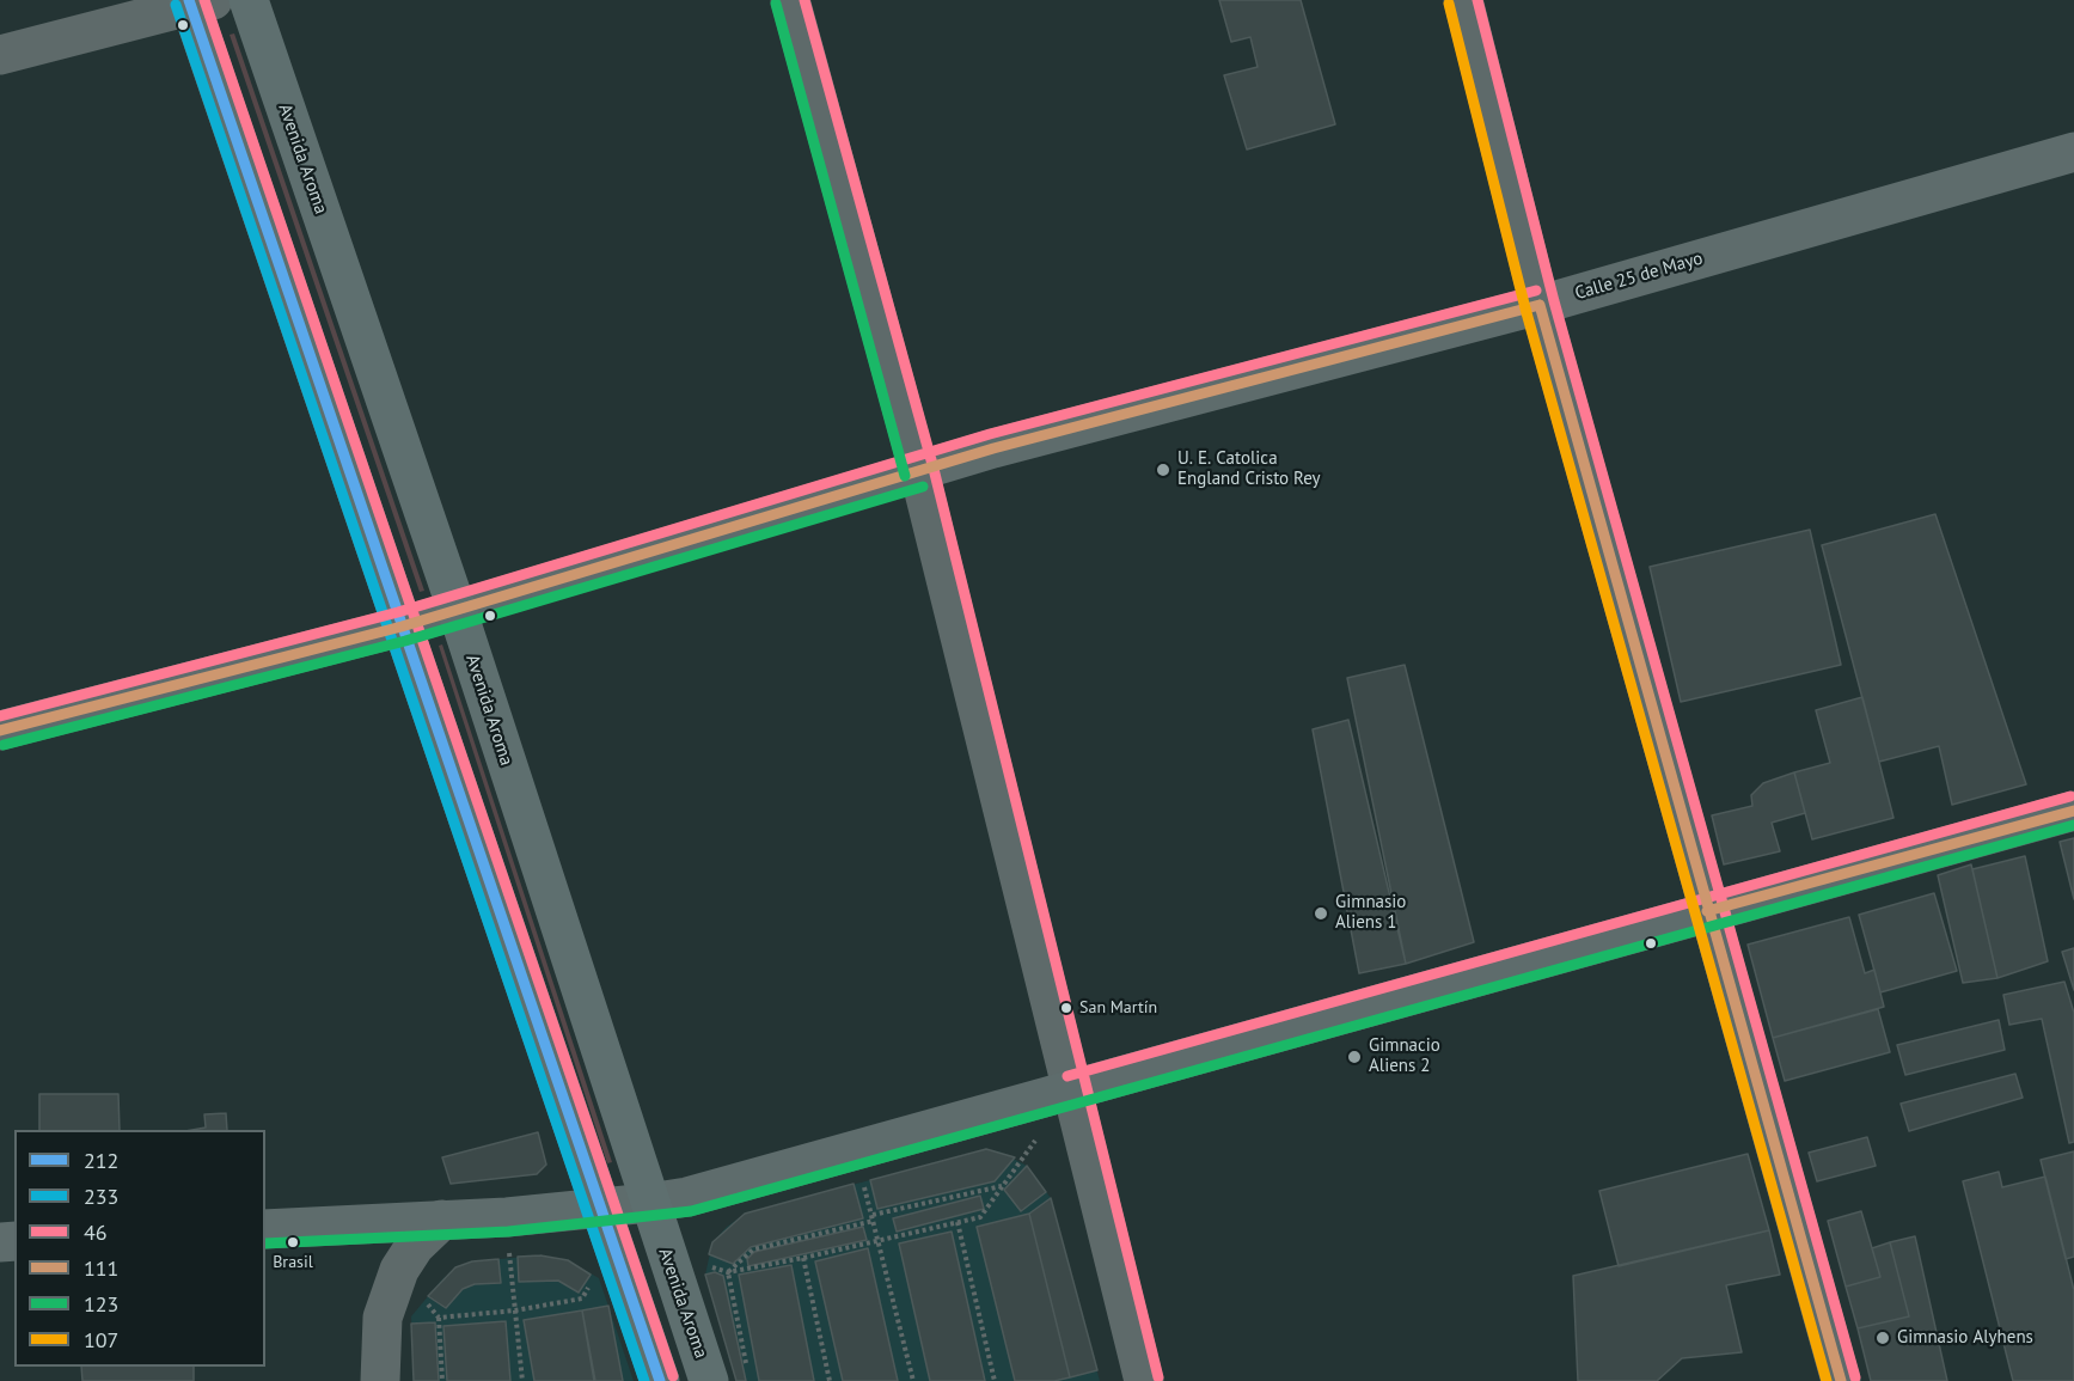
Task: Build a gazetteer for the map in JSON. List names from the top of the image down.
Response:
{
  "streets": {
    "main road": ["Avenida Aroma", "Calle 25 de Mayo"]
  },
  "crossings": [
    ["Avenida Aroma", "Calle 25 de Mayo"]
  ],
  "places": [
    "U. E. Catolica England Cristo Rey",
    "Gimnasio Aliens 1",
    "San Martín",
    "Gimnacio Aliens 2",
    "Brasil",
    "Gimnasio Alyhens"
  ],
  "lines": [
    "transit line 212",
    "transit line 46",
    "transit line 123",
    "transit line 107",
    "transit line 233",
    "transit line 111"
  ],
  "legend": [
    "212",
    "233",
    "46",
    "111",
    "123",
    "107"
  ]
}
